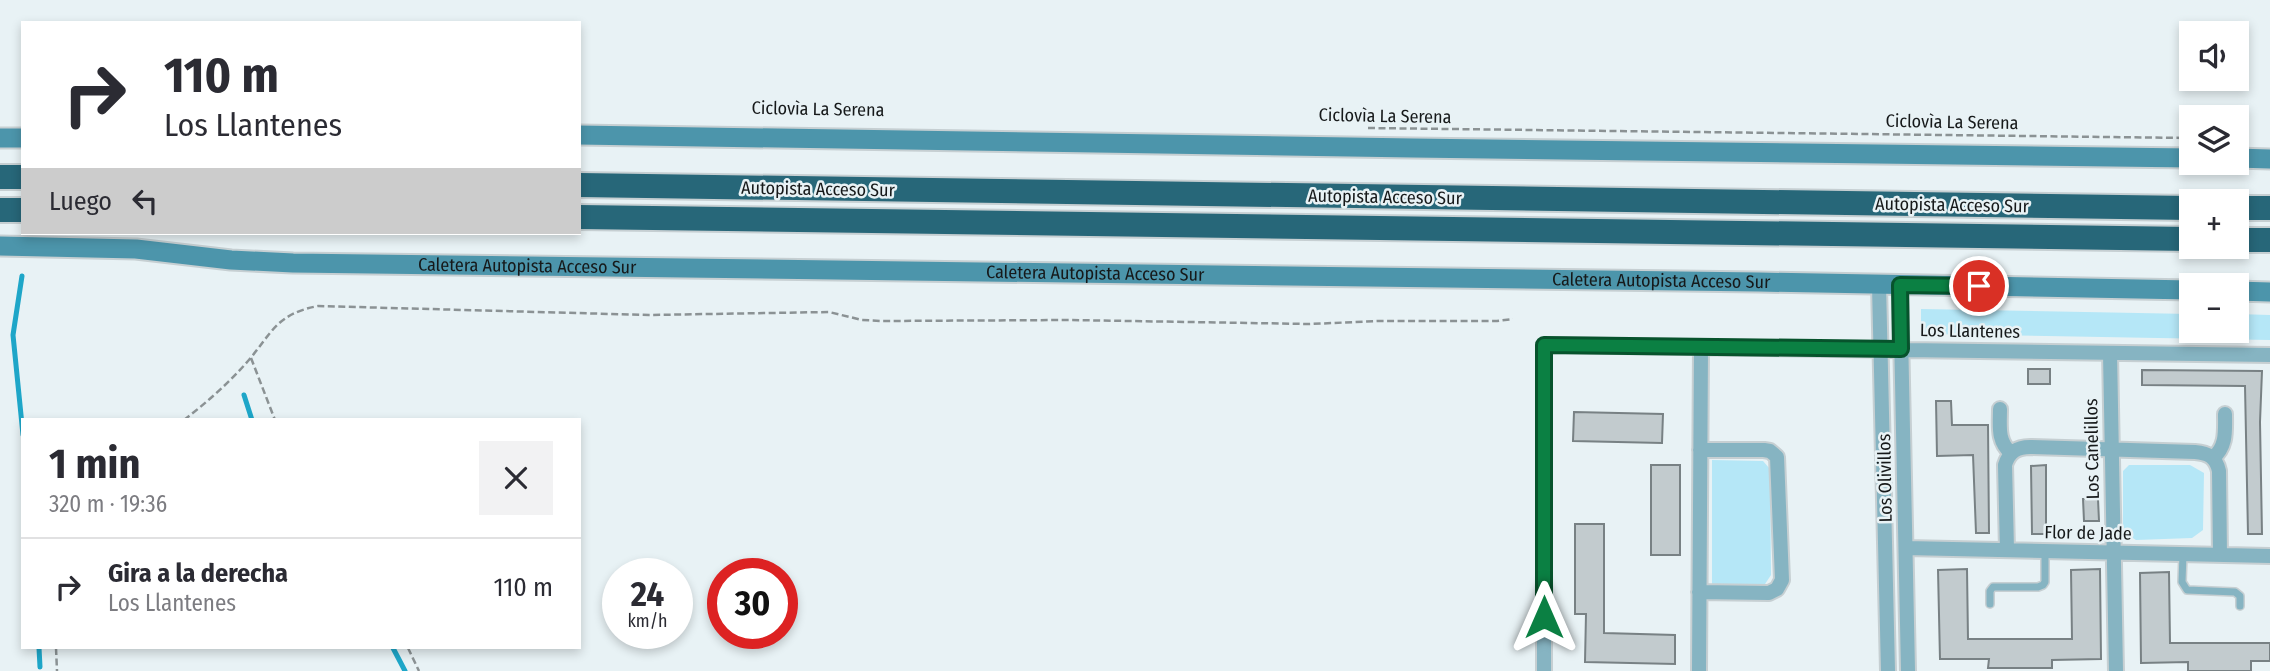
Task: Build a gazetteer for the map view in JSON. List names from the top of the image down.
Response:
{
  "streets": {
    "highway": ["Autopista Acceso Sur"],
    "main road": ["Caletera Autopista Acceso Sur"],
    "street": [
      "Los Llantenes",
      "Los Canelillos",
      "Los Olivillos",
      "Flor de Jade"
    ],
    "path": ["Ciclovìa La Serena"]
  },
  "crossings": [
    ["Caletera Autopista Acceso Sur", "Los Olivillos"],
    ["Los Llantenes", "Los Canelillos"],
    ["Los Llantenes", "Los Olivillos"],
    ["Los Canelillos", "Flor de Jade"],
    ["Los Olivillos", "Flor de Jade"]
  ],
  "page": {
    "map_buttons": ["+", "−"],
    "turn": ["110 m", "Los Llantenes"],
    "then": "Luego",
    "heading": ["1 min", "320 m · 19:36"],
    "list": [
      {
        "name": "Gira a la derecha",
        "note": "Los Llantenes",
        "value": "110 m"
      }
    ],
    "speed": "24 km/h",
    "limit": "30"
  }
}
